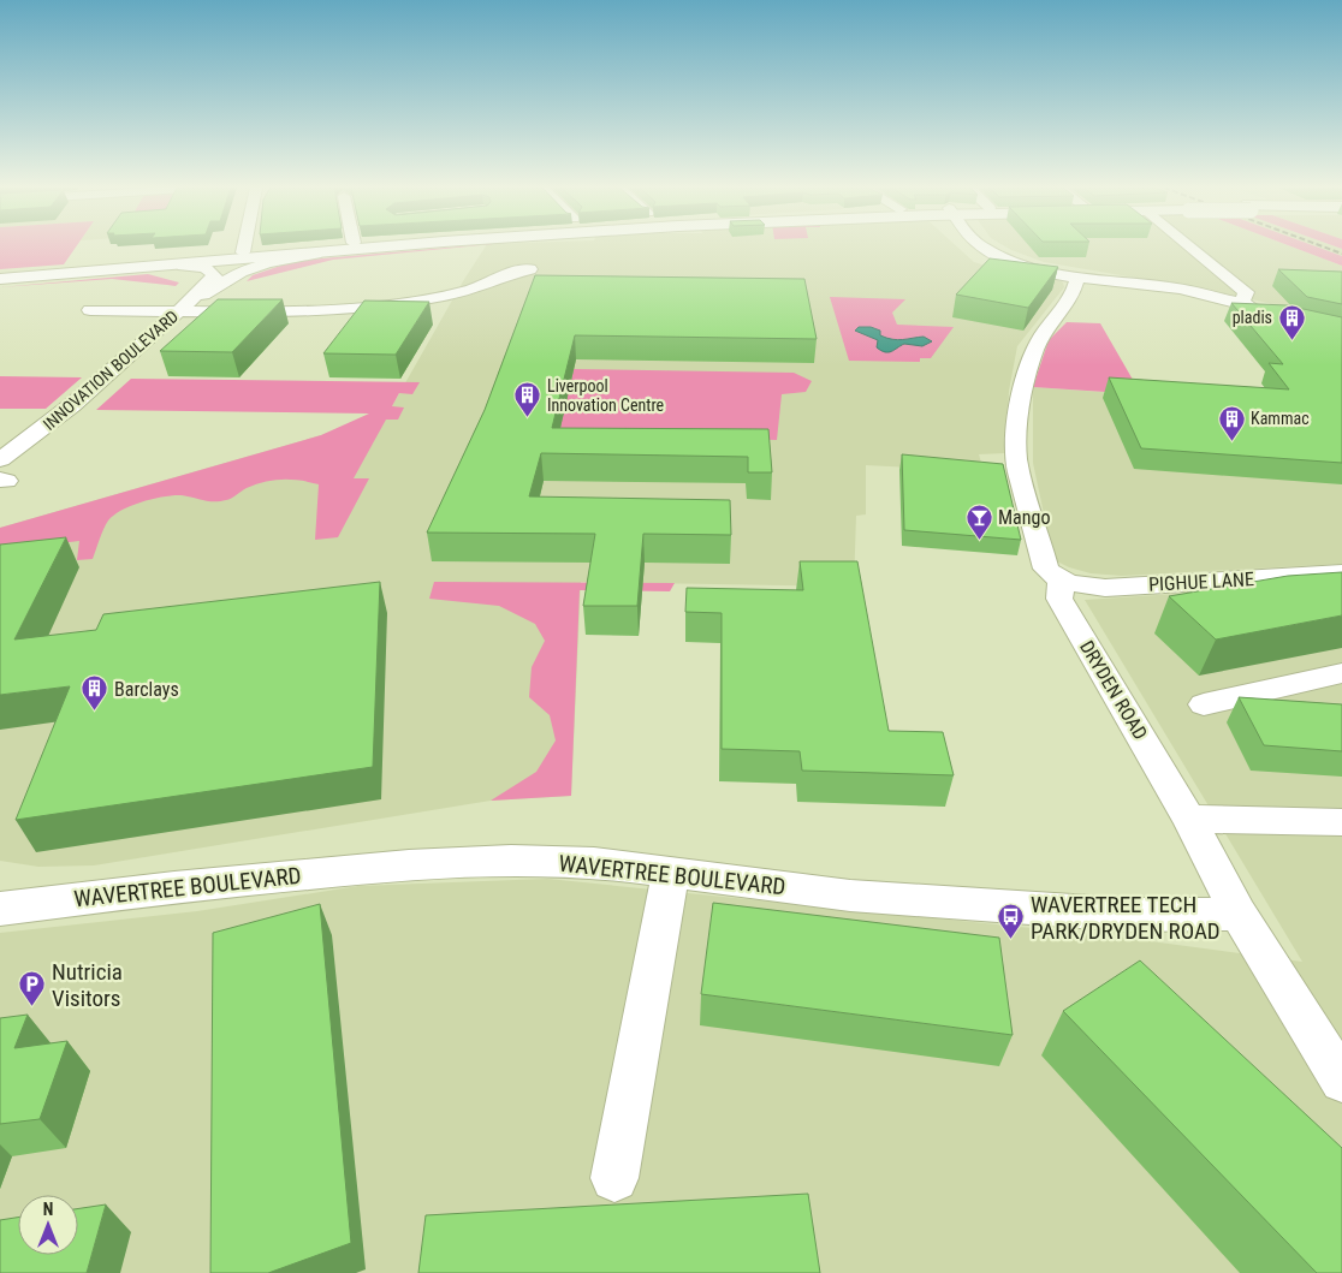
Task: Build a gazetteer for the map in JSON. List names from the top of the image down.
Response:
{
  "streets": {
    "street": [
      "INNOVATION BOULEVARD",
      "PIGHUE LANE",
      "DRYDEN ROAD",
      "WAVERTREE BOULEVARD"
    ]
  },
  "crossings": [
    ["PIGHUE LANE", "DRYDEN ROAD"],
    ["DRYDEN ROAD", "WAVERTREE BOULEVARD"]
  ],
  "places": {
    "building": [
      "pladis",
      "Liverpool Innovation Centre",
      "Kammac",
      "Barclays"
    ],
    "bar": ["Mango"],
    "bus stop": ["WAVERTREE TECH PARK/DRYDEN ROAD"],
    "parking": ["Nutricia Visitors"]
  },
  "north": "top"
}
